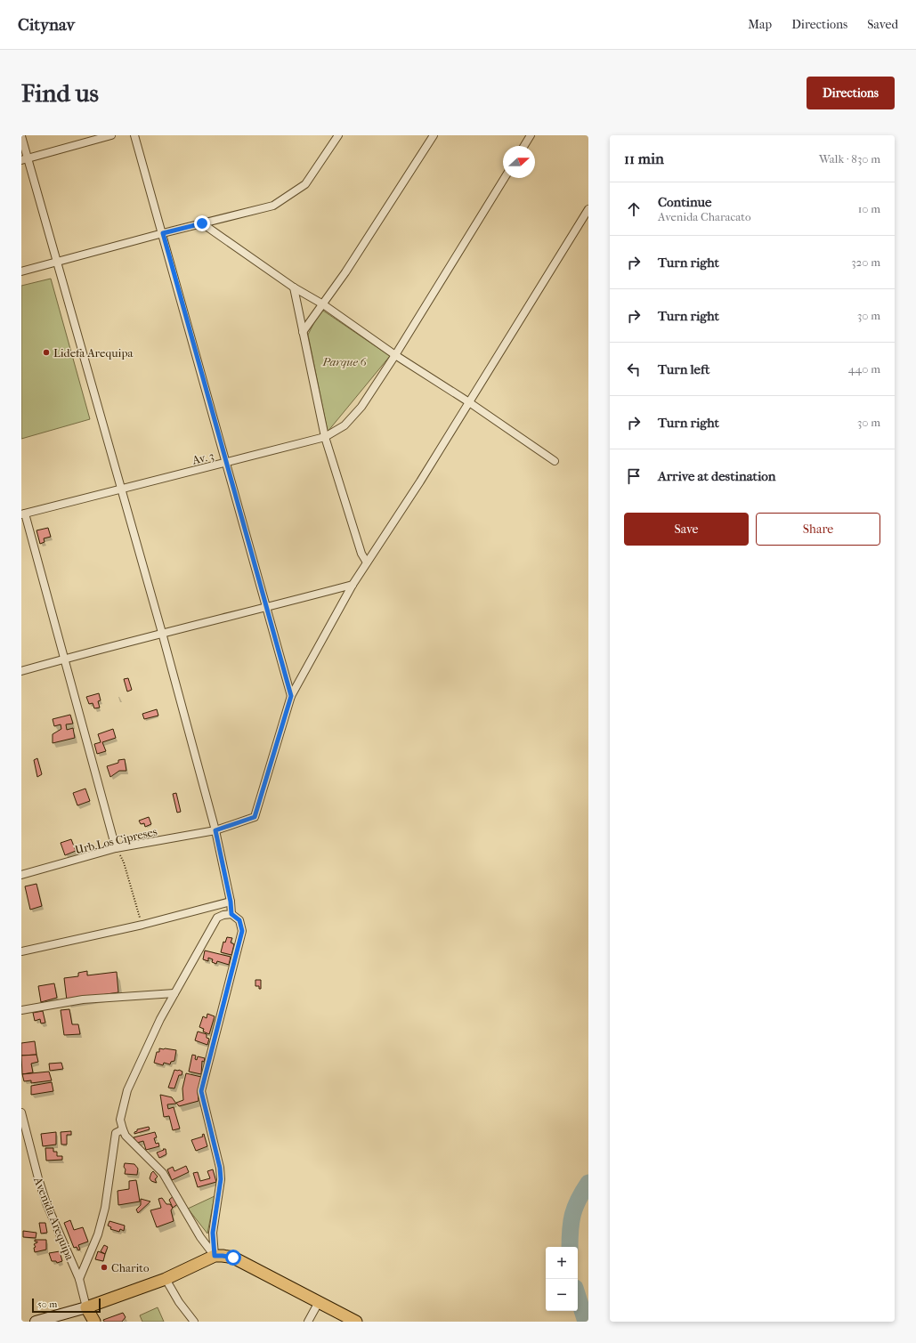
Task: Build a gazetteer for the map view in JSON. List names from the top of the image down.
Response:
{
  "streets": {
    "main road": ["Avenida Arequipa"],
    "street": ["Av. 3", "Urb.Los Cipreses"]
  },
  "parks": ["Parque 6"],
  "places": ["Lidefa Arequipa", "Charito"],
  "scale_bar": "50 m",
  "north": "right",
  "page": {
    "header": "Citynav",
    "nav": ["Map", "Directions", "Saved"],
    "buttons": [
      "Directions",
      ["Save", "Share"]
    ],
    "title": "Find us",
    "heading": ["11 min", "Walk · 830 m"],
    "list": [
      ["Continue", "Avenida Characato", "10 m"],
      ["Turn right", "320 m"],
      ["Turn right", "30 m"],
      ["Turn left", "440 m"],
      ["Turn right", "30 m"],
      "Arrive at destination"
    ],
    "map_buttons": ["+", "−"],
    "scale": "50 m"
  }
}
